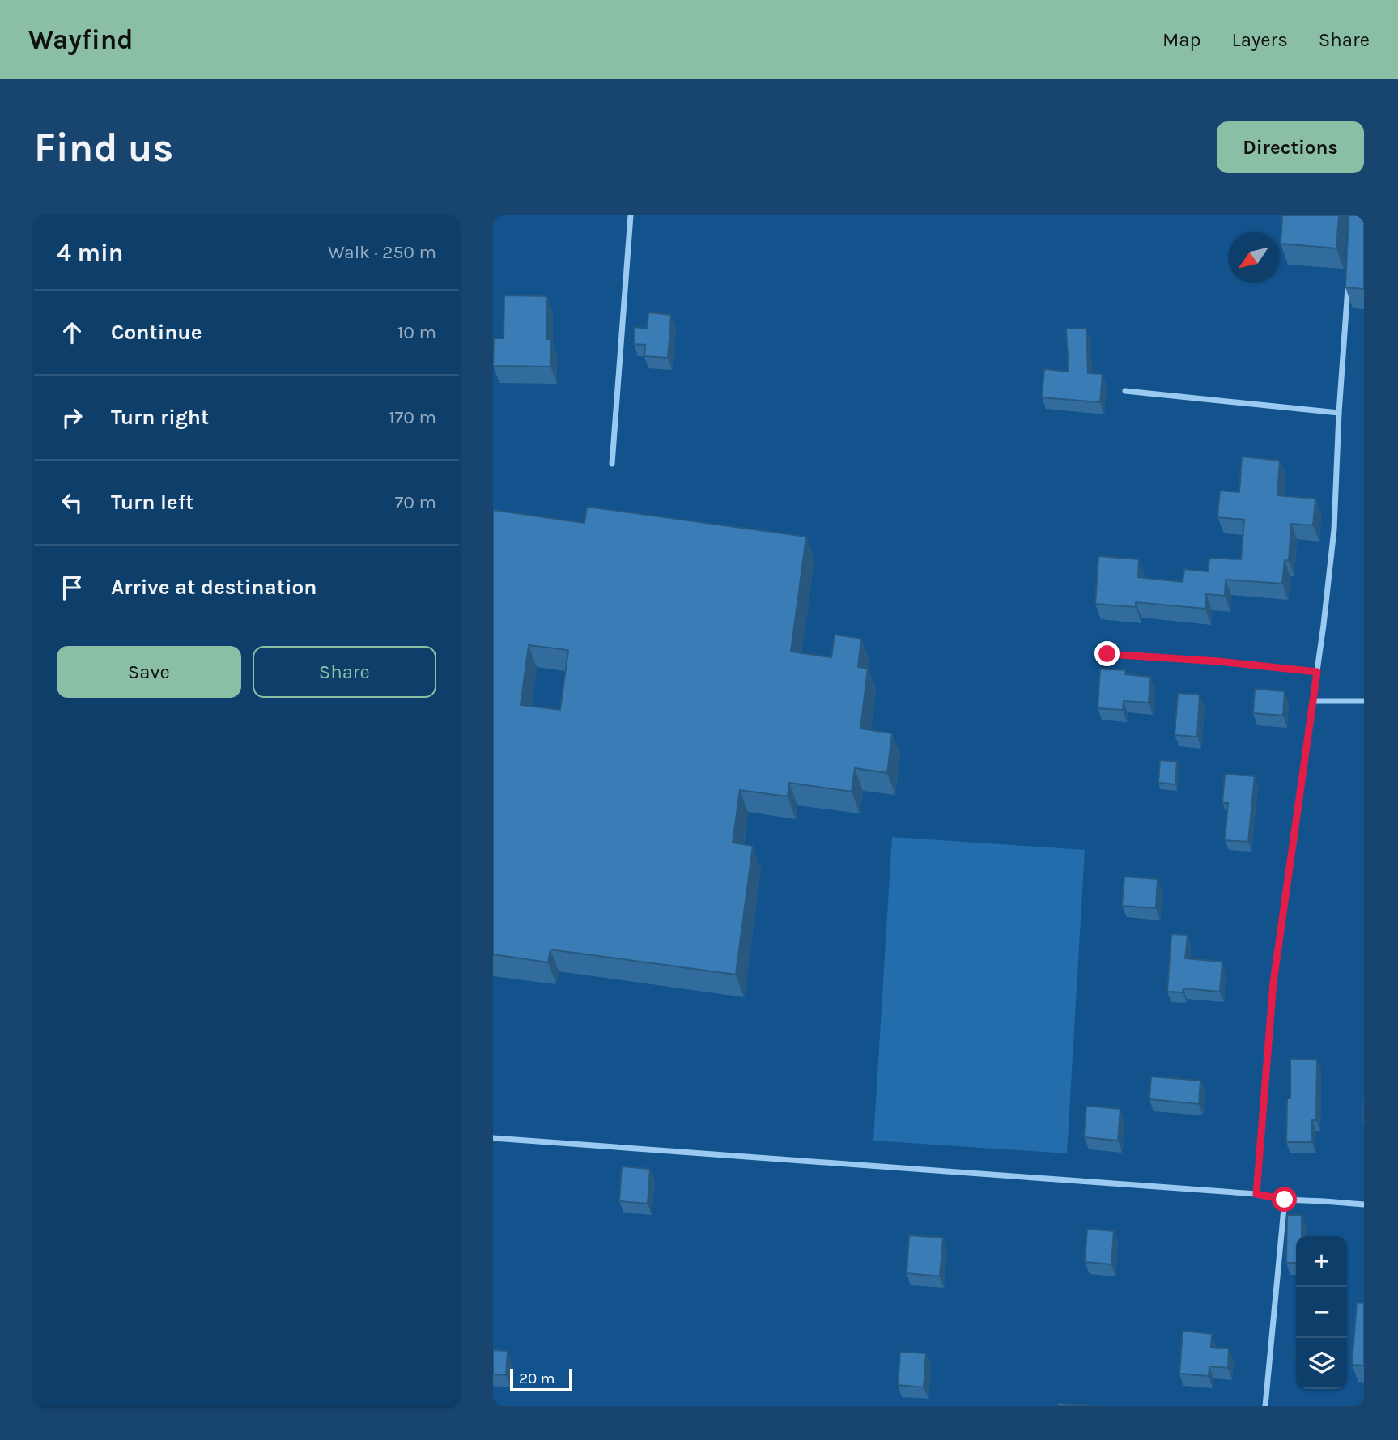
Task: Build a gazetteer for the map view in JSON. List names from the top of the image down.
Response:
{
  "scale_bar": "20 m",
  "north": "bottom left",
  "page": {
    "header": "Wayfind",
    "nav": ["Map", "Layers", "Share"],
    "buttons": [
      "Directions",
      ["Save", "Share"]
    ],
    "title": "Find us",
    "heading": ["4 min", "Walk · 250 m"],
    "list": [
      ["Continue", "10 m"],
      ["Turn right", "170 m"],
      ["Turn left", "70 m"],
      "Arrive at destination"
    ],
    "map_buttons": ["+", "−"],
    "scale": "20 m"
  }
}
